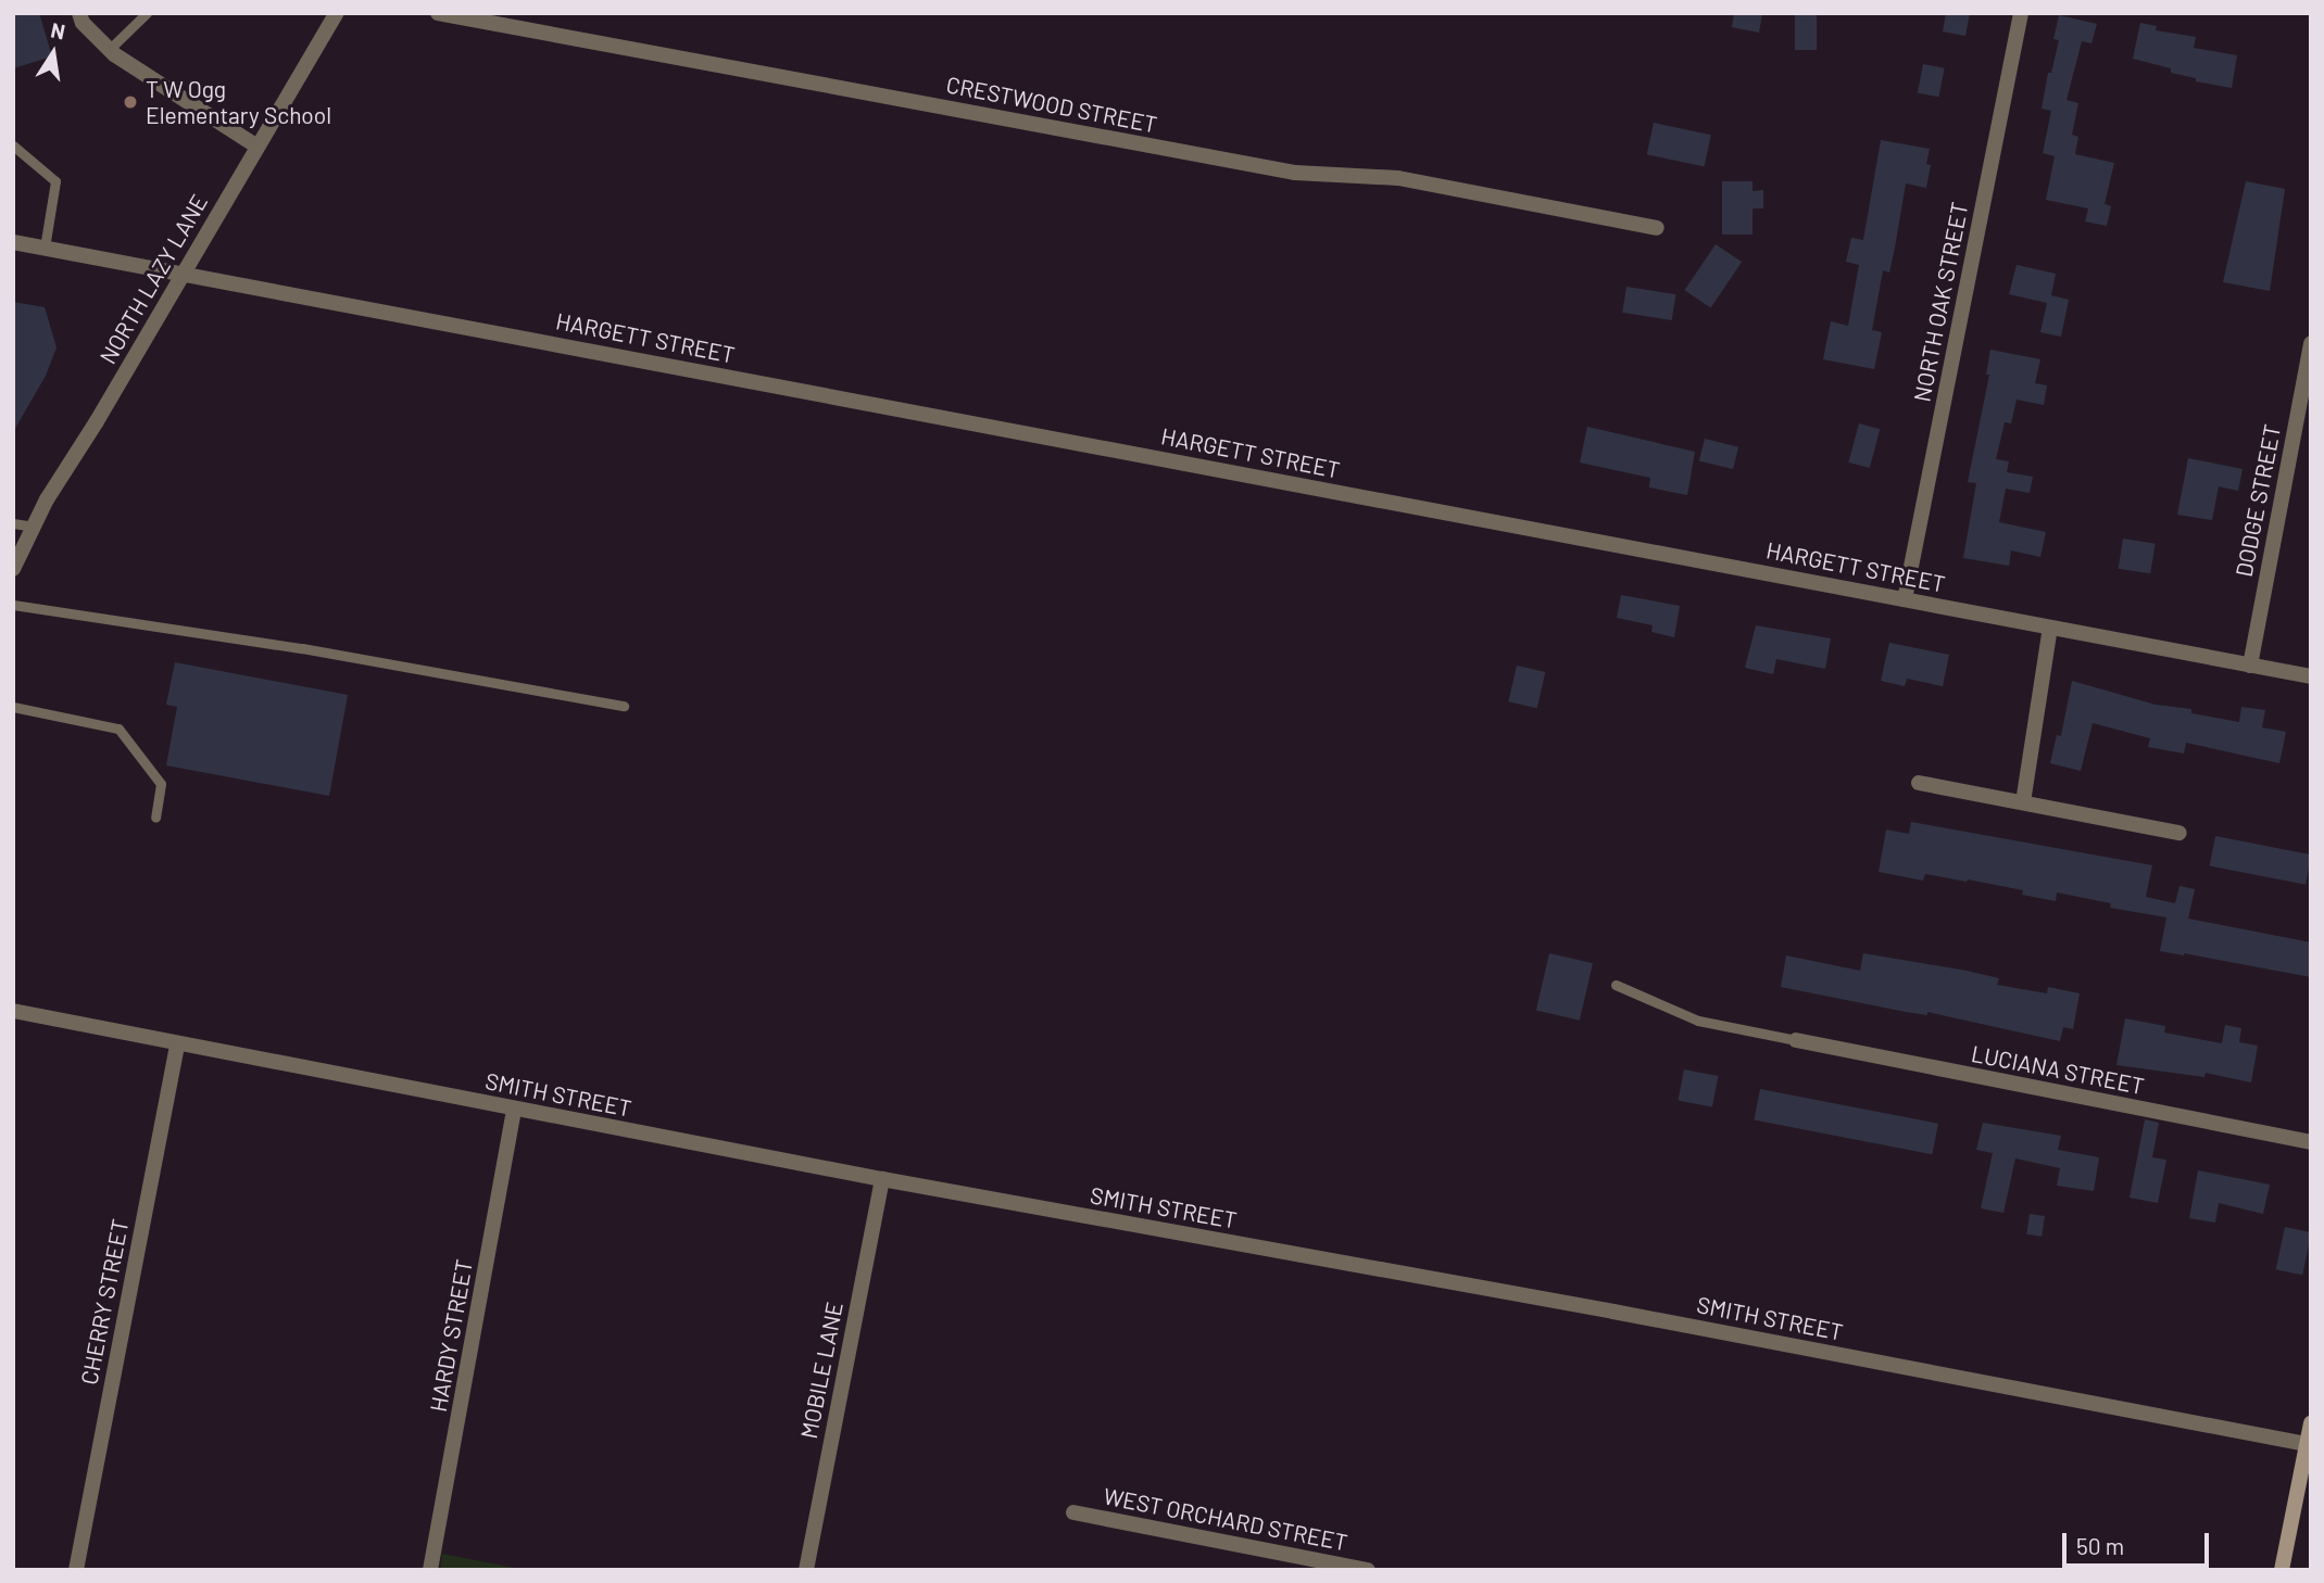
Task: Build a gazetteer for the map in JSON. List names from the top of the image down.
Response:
{
  "streets": {
    "street": [
      "CRESTWOOD STREET",
      "NORTH LAZY LANE",
      "NORTH OAK STREET",
      "HARGETT STREET",
      "DODGE STREET",
      "LUCIANA STREET",
      "SMITH STREET",
      "CHERRY STREET",
      "HARDY STREET",
      "MOBILE LANE",
      "WEST ORCHARD STREET"
    ]
  },
  "crossings": [
    ["NORTH LAZY LANE", "HARGETT STREET"],
    ["NORTH OAK STREET", "HARGETT STREET"],
    ["HARGETT STREET", "DODGE STREET"],
    ["SMITH STREET", "CHERRY STREET"],
    ["SMITH STREET", "HARDY STREET"],
    ["SMITH STREET", "MOBILE LANE"]
  ],
  "places": ["T W Ogg Elementary School"],
  "scale_bar": "50 m",
  "north": "top"
}
